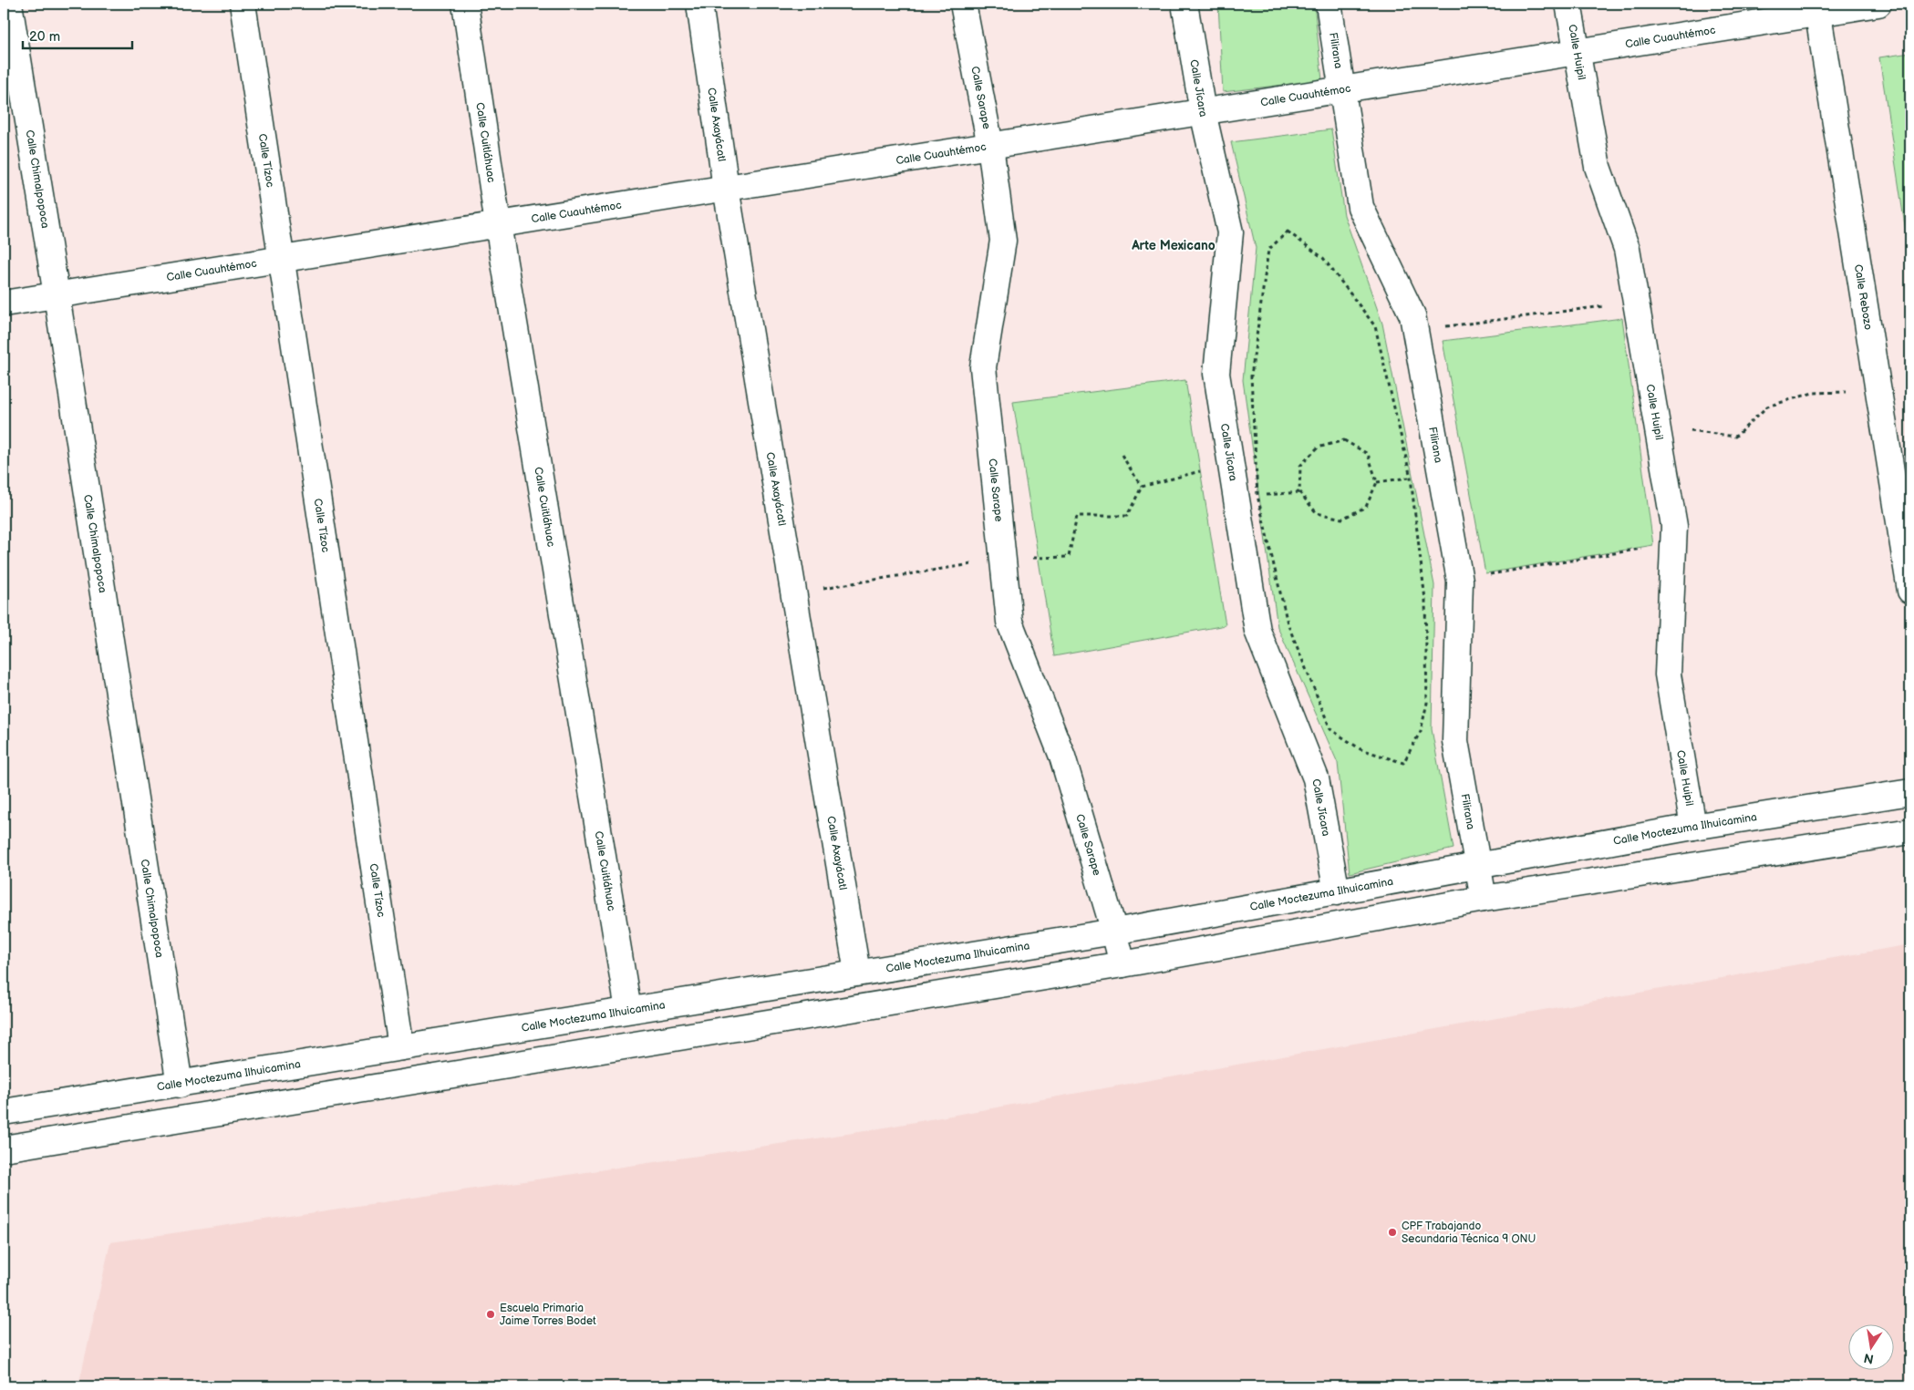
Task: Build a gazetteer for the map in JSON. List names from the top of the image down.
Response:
{
  "streets": {
    "street": [
      "Calle Cuauhtémoc",
      "Filirana",
      "Calle Huipil",
      "Calle Jícara",
      "Calle Sarape",
      "Calle Axayácatl",
      "Calle Cuitláhuac",
      "Calle Tízoc",
      "Calle Chimalpopoca",
      "Calle Rebozo",
      "Calle Moctezuma Ilhuicamina"
    ]
  },
  "crossings": [
    ["Calle Cuauhtémoc", "Filirana"],
    ["Calle Cuauhtémoc", "Calle Huipil"],
    ["Calle Cuauhtémoc", "Calle Jícara"],
    ["Calle Cuauhtémoc", "Calle Sarape"],
    ["Calle Cuauhtémoc", "Calle Axayácatl"],
    ["Calle Cuauhtémoc", "Calle Cuitláhuac"],
    ["Calle Cuauhtémoc", "Calle Tízoc"],
    ["Calle Cuauhtémoc", "Calle Chimalpopoca"],
    ["Calle Cuauhtémoc", "Calle Rebozo"],
    ["Filirana", "Calle Moctezuma Ilhuicamina"],
    ["Calle Huipil", "Calle Moctezuma Ilhuicamina"],
    ["Calle Jícara", "Calle Moctezuma Ilhuicamina"],
    ["Calle Sarape", "Calle Moctezuma Ilhuicamina"],
    ["Calle Axayácatl", "Calle Moctezuma Ilhuicamina"],
    ["Calle Cuitláhuac", "Calle Moctezuma Ilhuicamina"],
    ["Calle Tízoc", "Calle Moctezuma Ilhuicamina"],
    ["Calle Chimalpopoca", "Calle Moctezuma Ilhuicamina"]
  ],
  "districts": ["Arte Mexicano"],
  "places": ["CPF Trabajando Secundaria Técnica 9 ONU", "Escuela Primaria Jaime Torres Bodet"],
  "scale_bar": "20 m",
  "north": "bottom"
}
